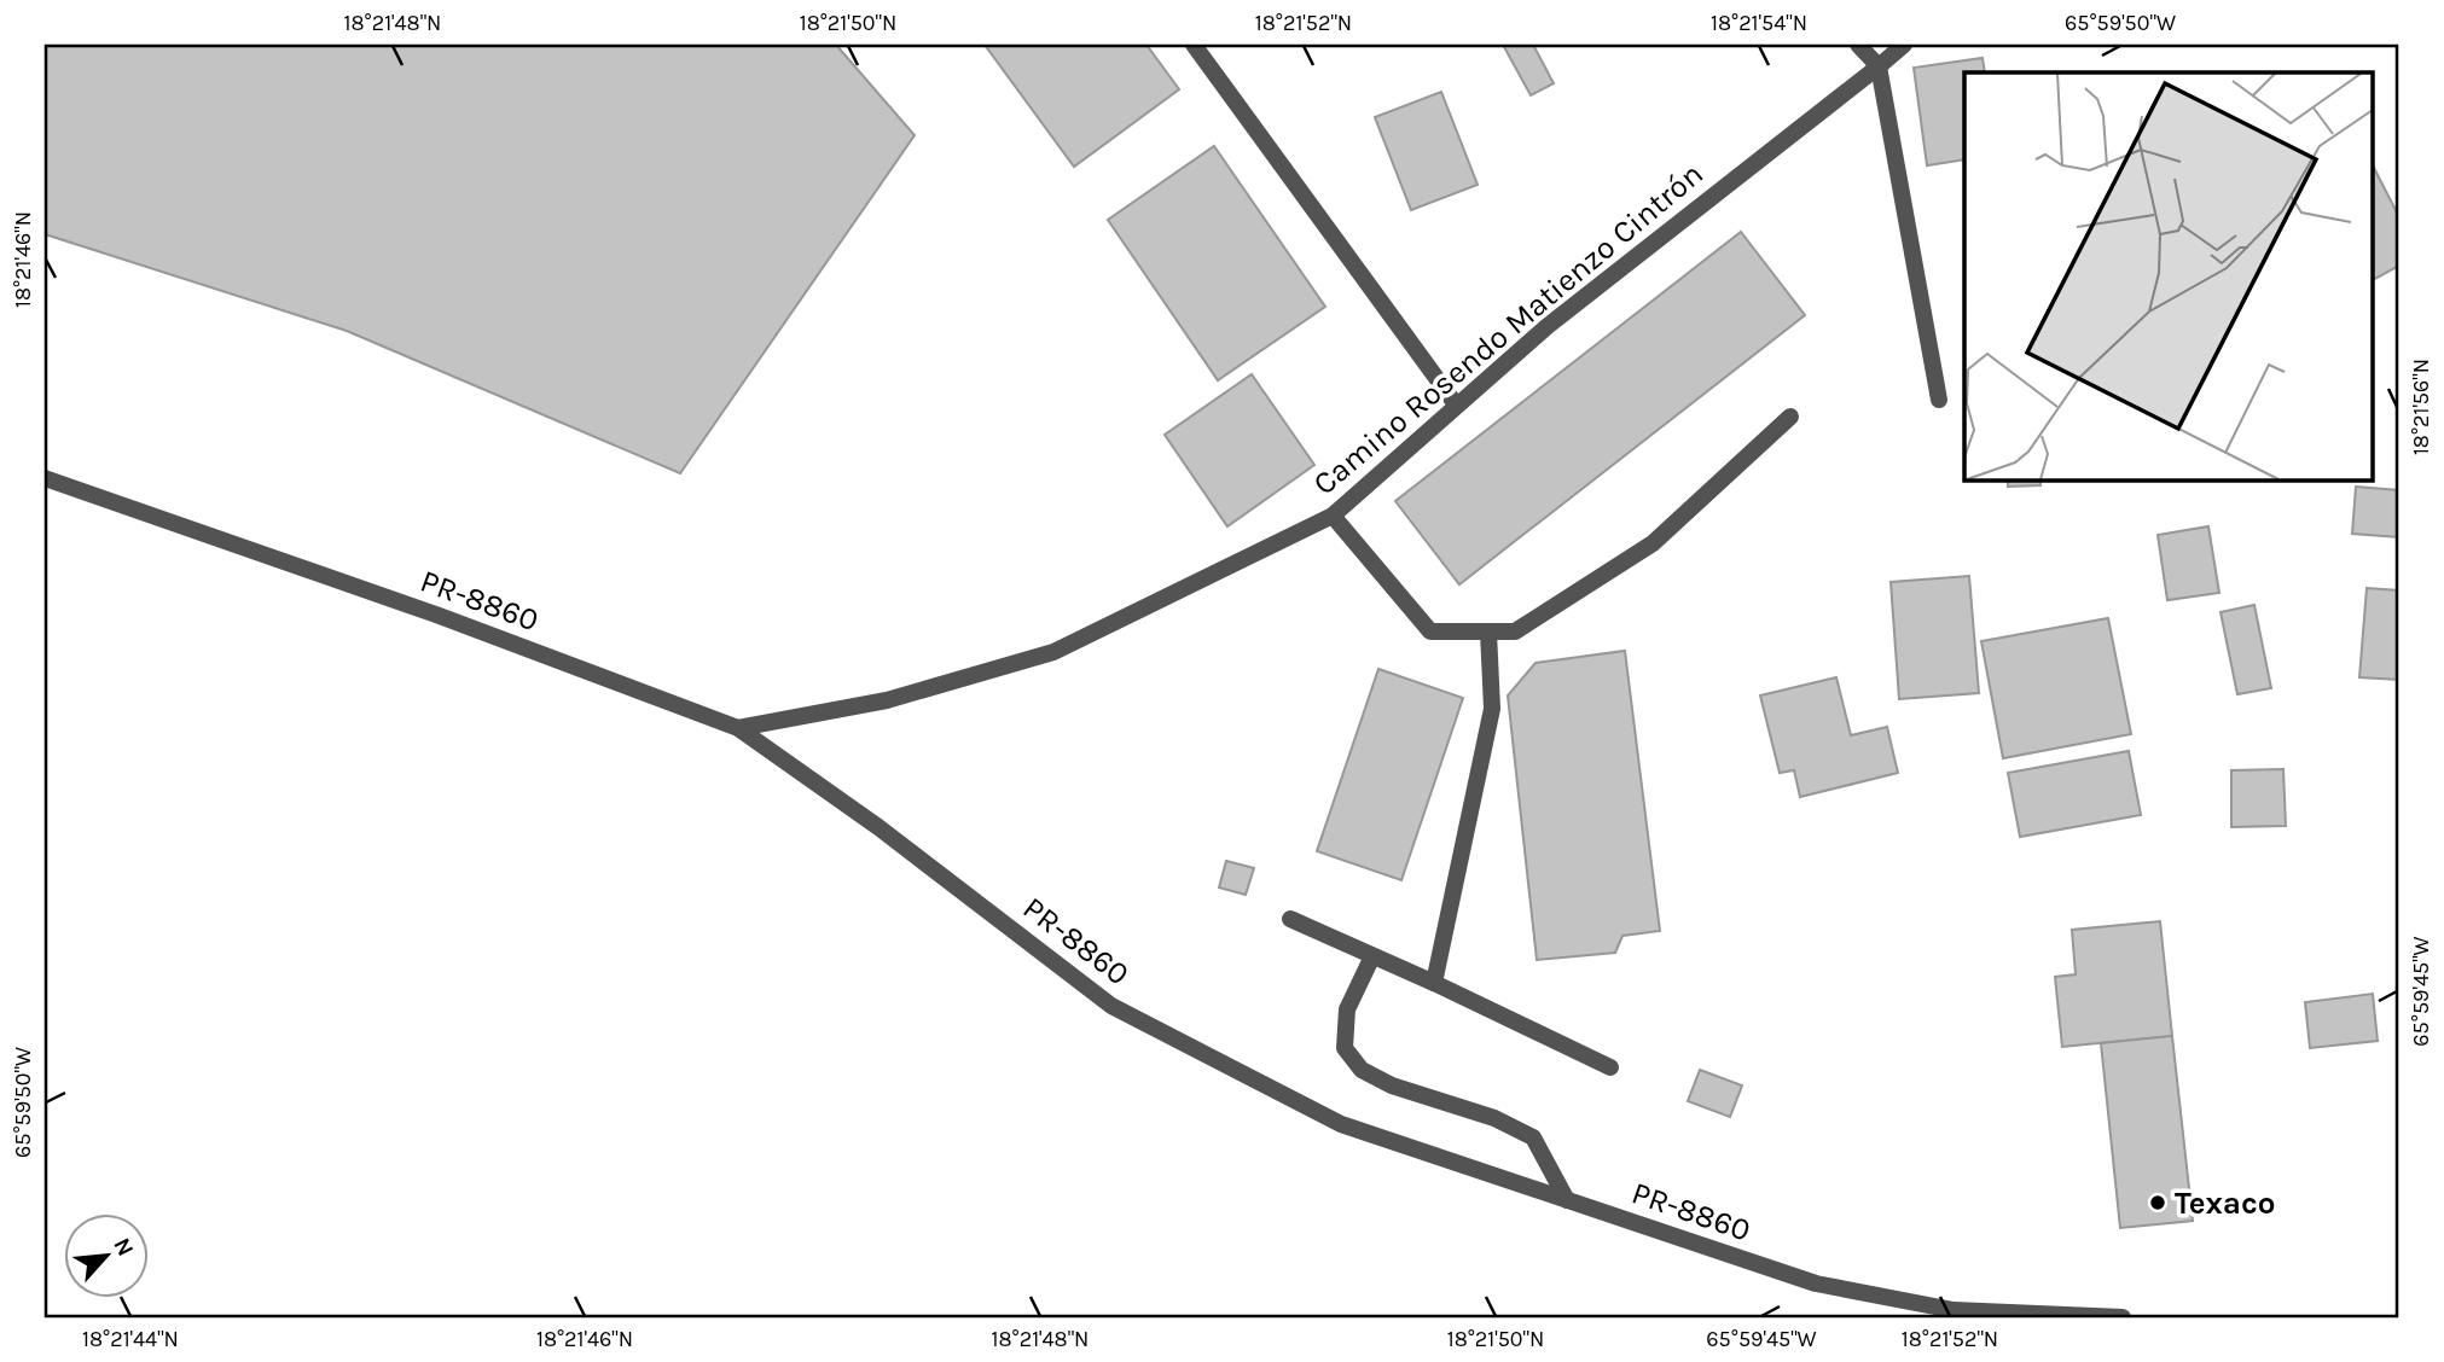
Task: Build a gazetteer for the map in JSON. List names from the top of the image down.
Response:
{
  "streets": {
    "street": ["Camino Rosendo Matienzo Cintrón", "PR-8860"]
  },
  "crossings": [
    ["Camino Rosendo Matienzo Cintrón", "PR-8860"]
  ],
  "places": ["Texaco"],
  "north": "top right",
  "coordinates": [
    "18°21'48\"N",
    "18°21'50\"N",
    "18°21'52\"N",
    "18°21'54\"N",
    "65°59'50\"W",
    "18°21'46\"N",
    "18°21'56\"N",
    "65°59'45\"W",
    "18°21'44\"N"
  ]
}
